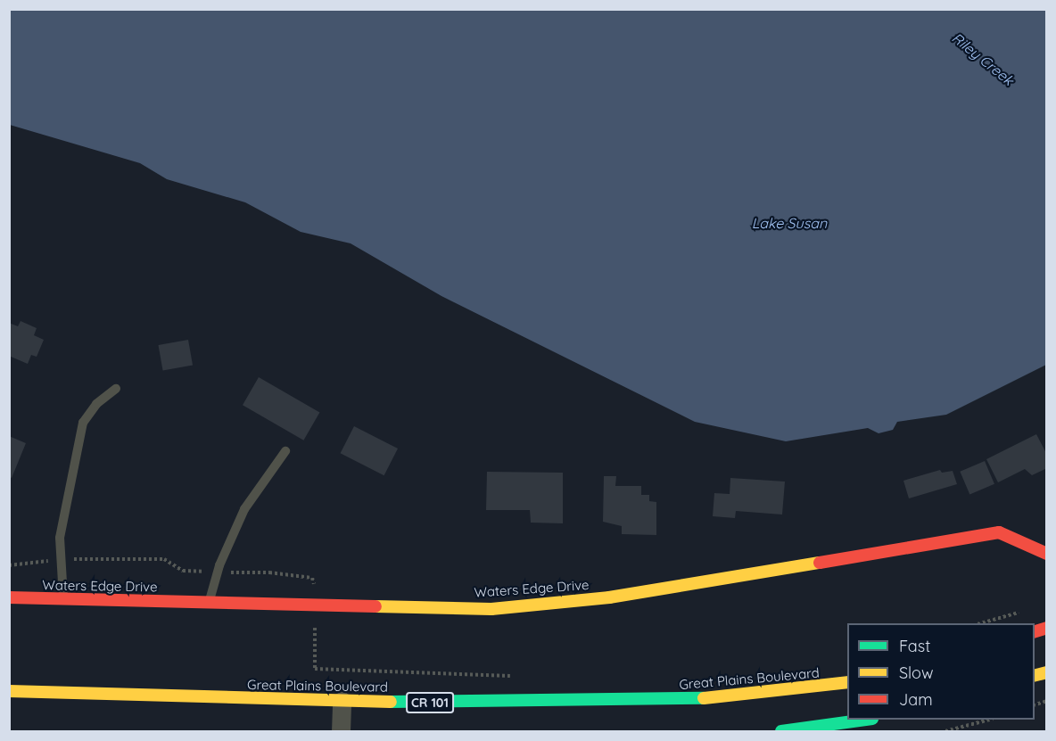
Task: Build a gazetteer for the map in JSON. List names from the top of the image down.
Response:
{
  "streets": {
    "street": ["Waters Edge Drive", "Great Plains Boulevard", "CR 101"]
  },
  "water": ["Riley Creek", "Lake Susan"],
  "legend": ["Fast", "Slow", "Jam"]
}
